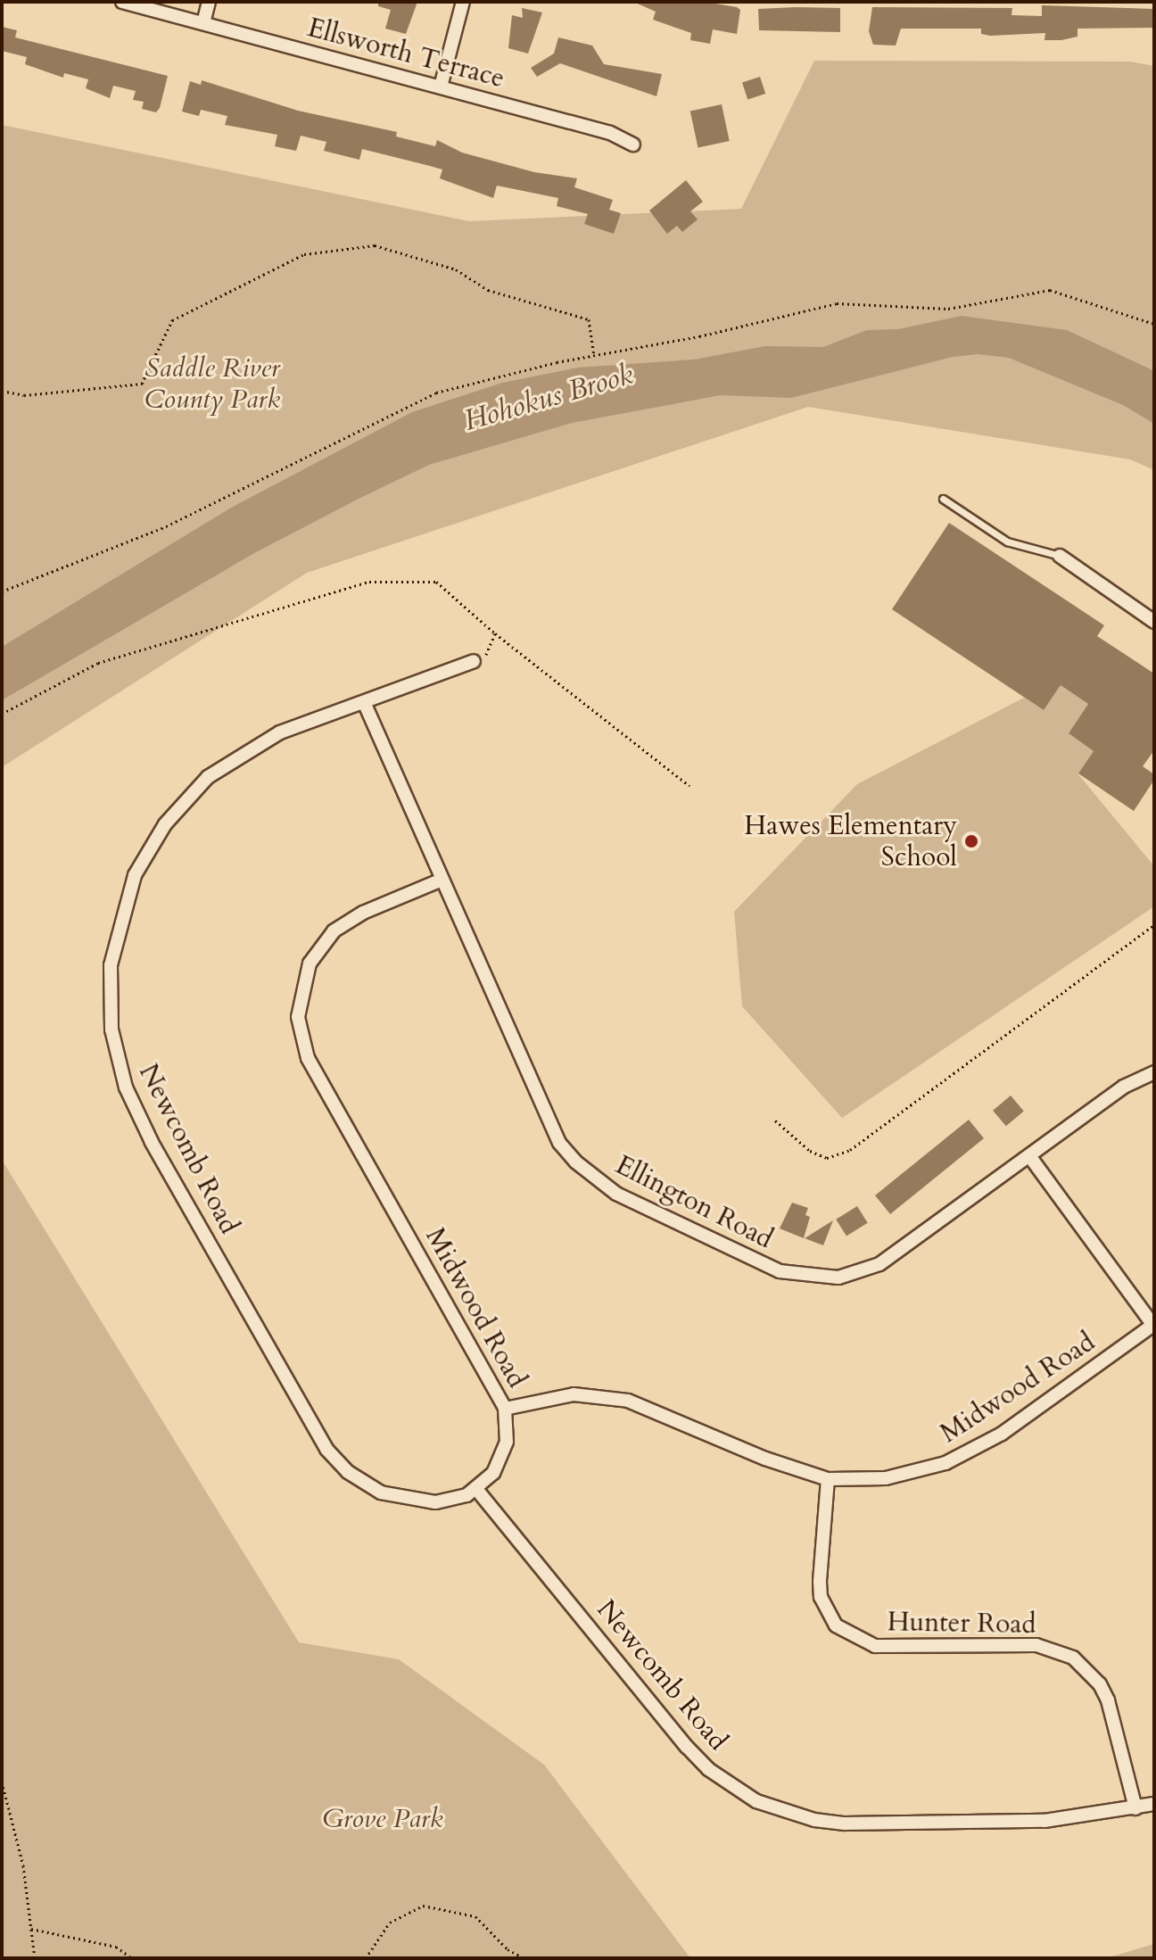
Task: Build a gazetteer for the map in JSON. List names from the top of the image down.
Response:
{
  "streets": {
    "street": [
      "Ellsworth Terrace",
      "Newcomb Road",
      "Ellington Road",
      "Midwood Road",
      "Hunter Road"
    ]
  },
  "crossings": [
    ["Newcomb Road", "Ellington Road"],
    ["Newcomb Road", "Hunter Road"],
    ["Ellington Road", "Midwood Road"],
    ["Midwood Road", "Hunter Road"]
  ],
  "water": ["Hohokus Brook"],
  "parks": ["Saddle River County Park", "Grove Park"],
  "places": ["Hawes Elementary School"]
}
